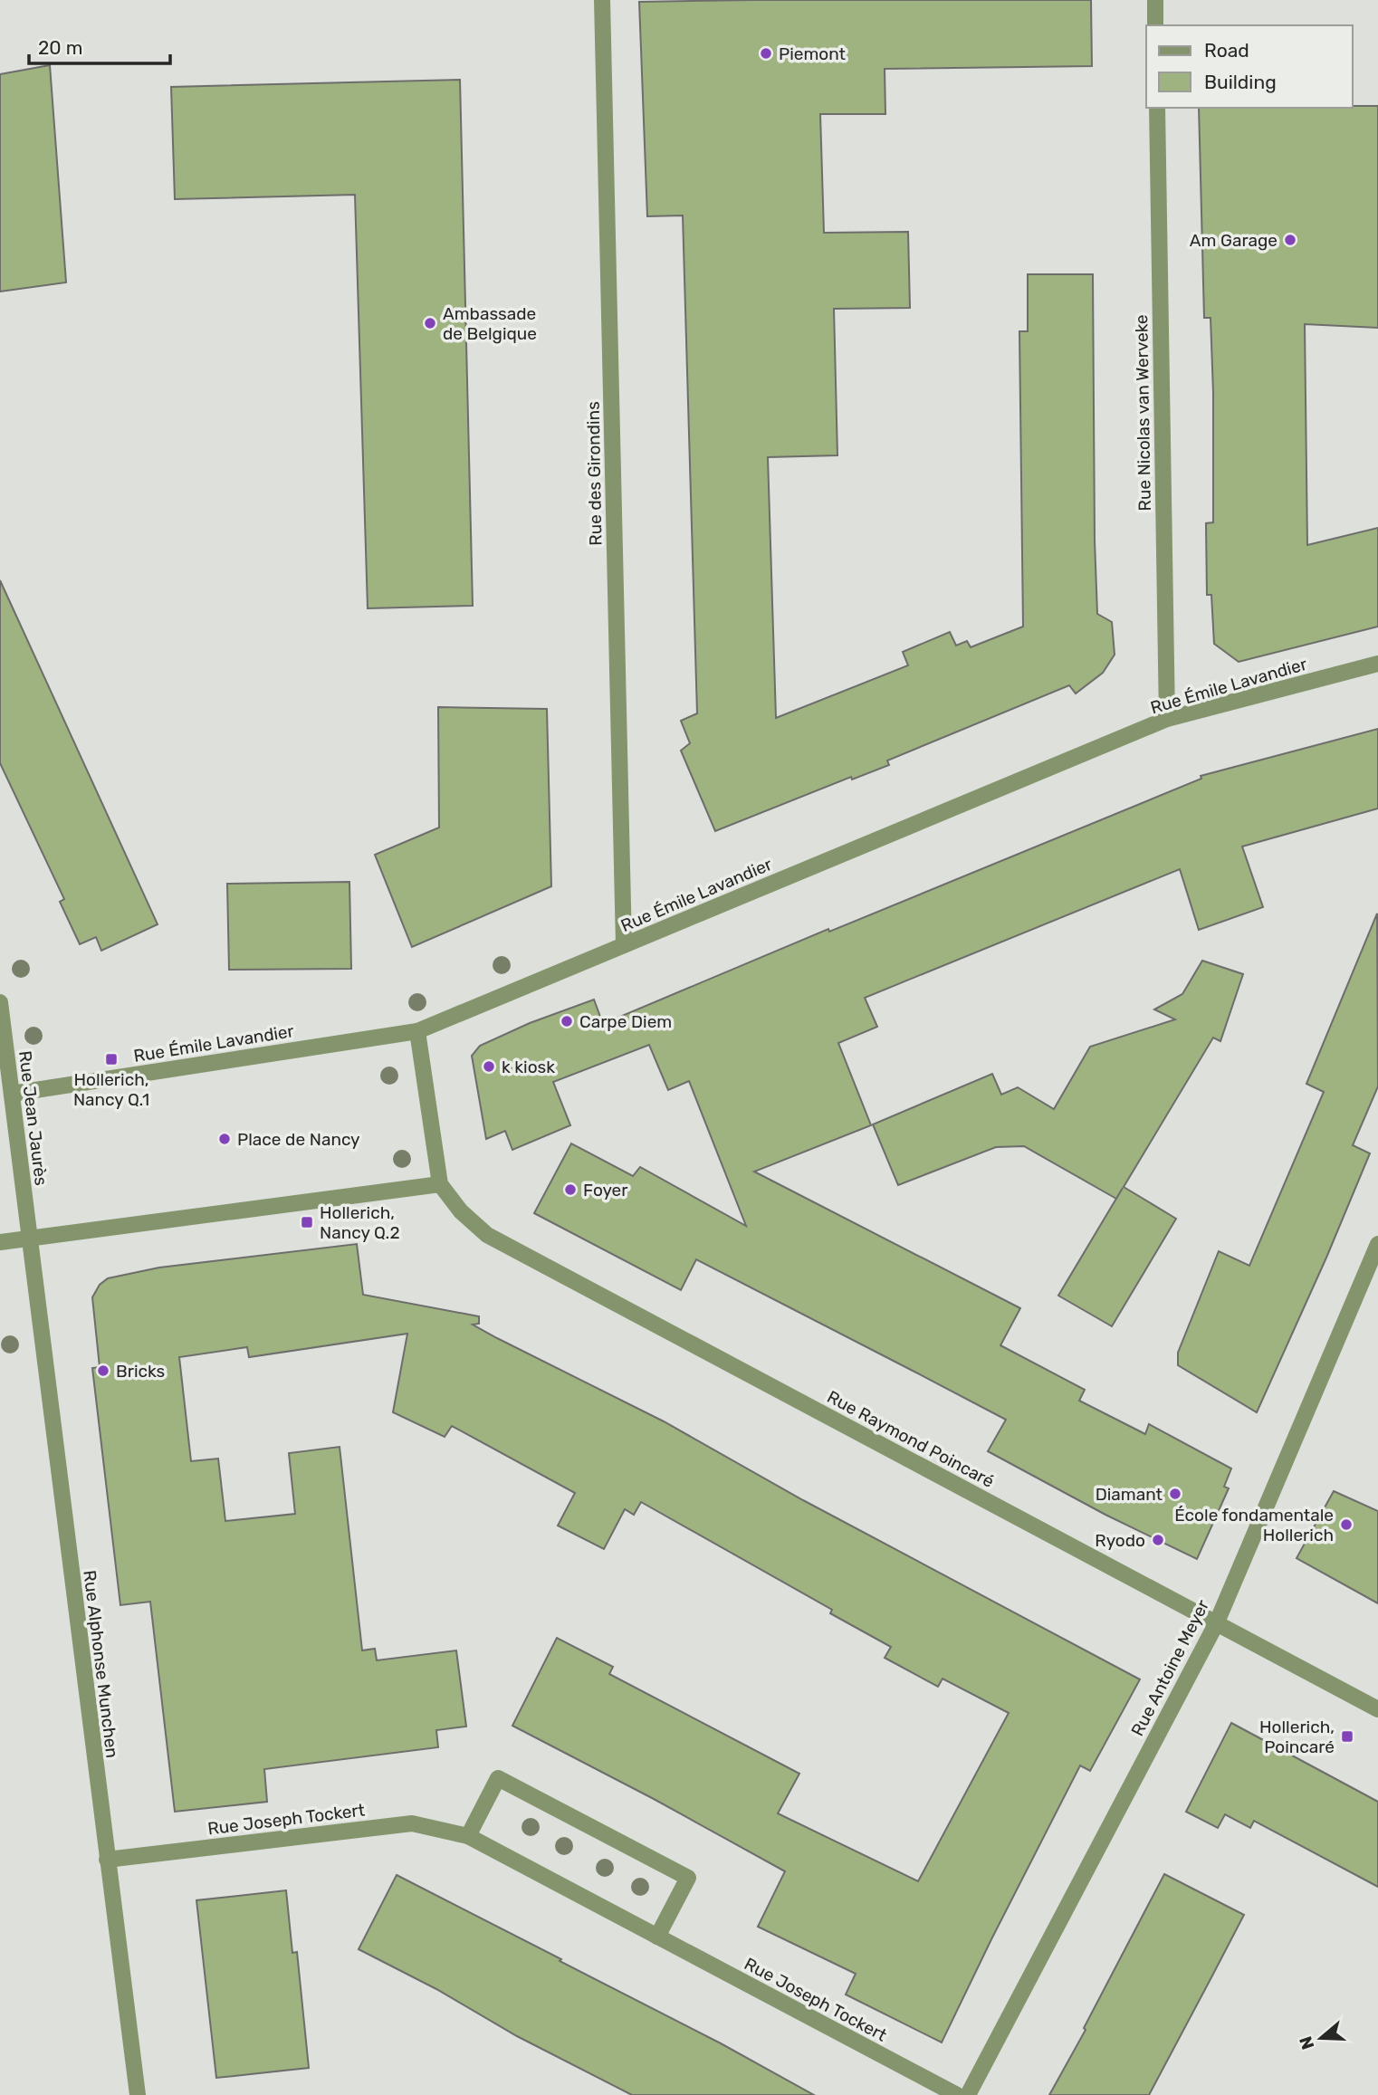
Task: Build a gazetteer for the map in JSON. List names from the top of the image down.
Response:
{
  "streets": {
    "street": [
      "Rue Nicolas van Werveke",
      "Rue des Girondins",
      "Rue Émile Lavandier",
      "Rue Jean Jaurès",
      "Rue Raymond Poincaré",
      "Rue Alphonse Munchen",
      "Rue Antoine Meyer",
      "Rue Joseph Tockert"
    ]
  },
  "crossings": [
    ["Rue Nicolas van Werveke", "Rue Émile Lavandier"],
    ["Rue des Girondins", "Rue Émile Lavandier"],
    ["Rue Émile Lavandier", "Rue Jean Jaurès"],
    ["Rue Jean Jaurès", "Rue Alphonse Munchen"],
    ["Rue Raymond Poincaré", "Rue Antoine Meyer"],
    ["Rue Alphonse Munchen", "Rue Joseph Tockert"]
  ],
  "places": {
    "other": [
      "Piemont",
      "Am Garage",
      "Ambassade de Belgique",
      "Carpe Diem",
      "k kiosk",
      "Place de Nancy",
      "Foyer",
      "Bricks",
      "Diamant",
      "École fondamentale Hollerich",
      "Ryodo"
    ],
    "transit": ["Hollerich, Nancy Q.1", "Hollerich, Nancy Q.2", "Hollerich, Poincaré"]
  },
  "legend": ["Road", "Building"],
  "scale_bar": "20 m",
  "north": "left"
}
